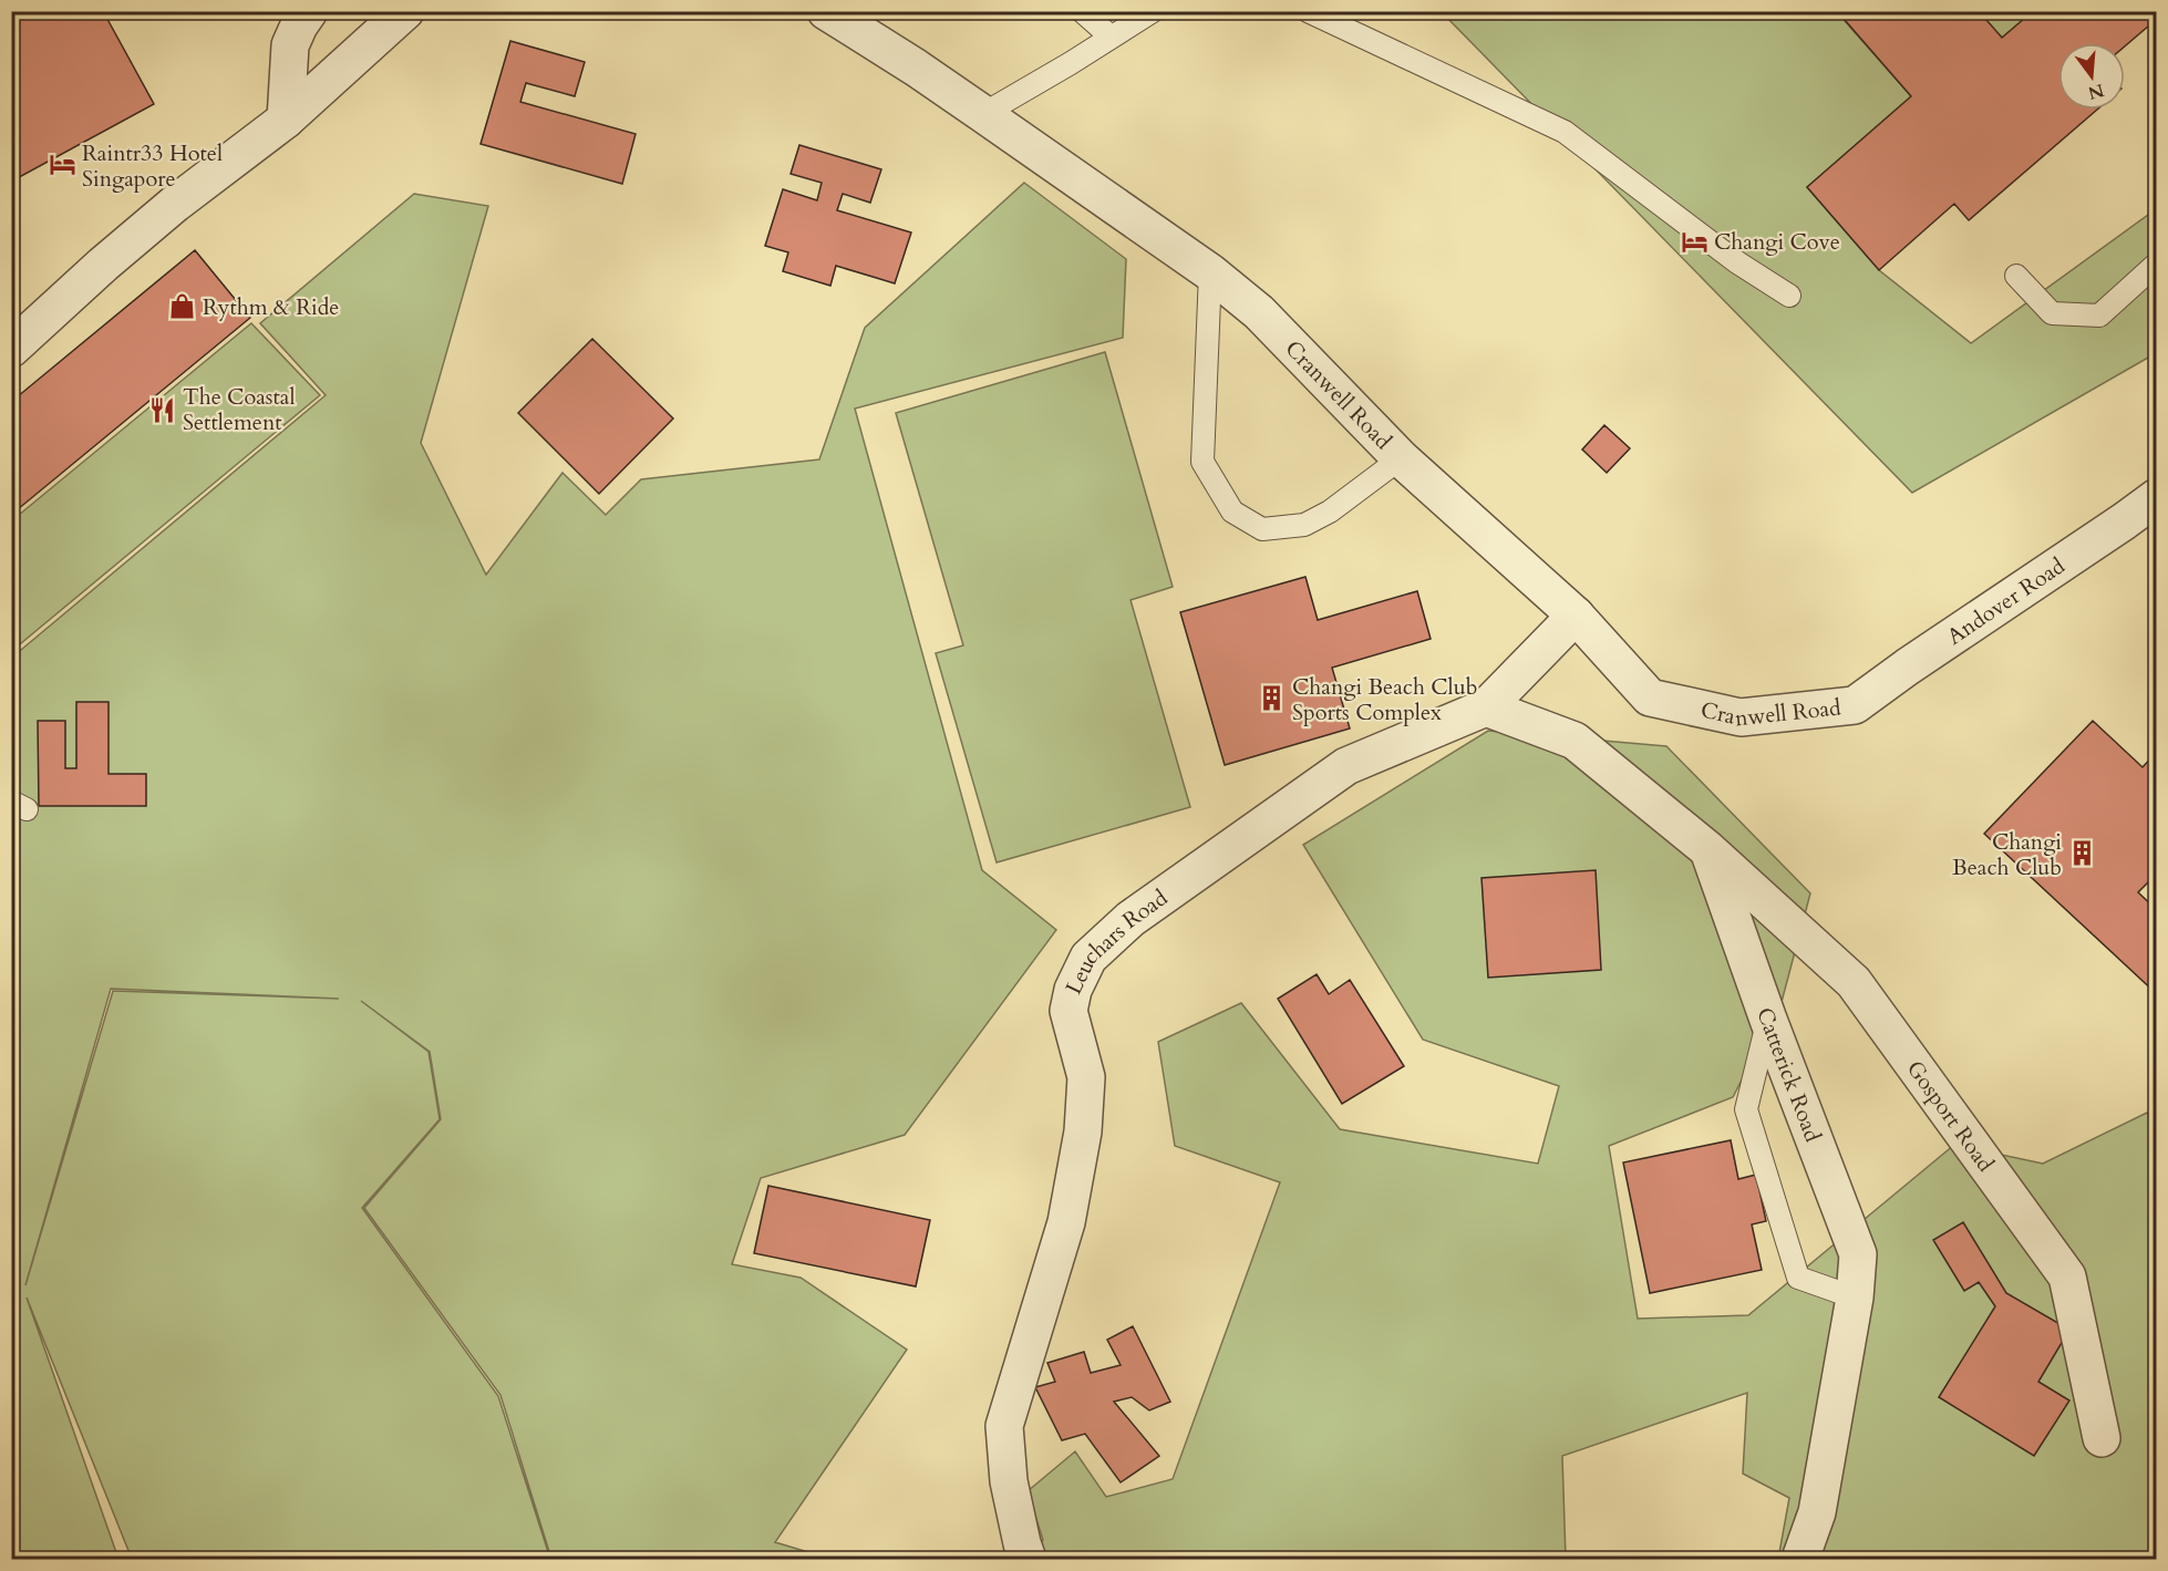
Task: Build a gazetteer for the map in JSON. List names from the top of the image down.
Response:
{
  "streets": {
    "street": [
      "Cranwell Road",
      "Andover Road",
      "Leuchars Road",
      "Catterick Road",
      "Gosport Road"
    ]
  },
  "crossings": [
    ["Cranwell Road", "Andover Road"],
    ["Cranwell Road", "Leuchars Road"],
    ["Catterick Road", "Gosport Road"]
  ],
  "places": {
    "hotel": ["Raintr33 Hotel Singapore", "Changi Cove"],
    "shop": ["Rythm & Ride"],
    "restaurant": ["The Coastal Settlement"],
    "building": ["Changi Beach Club Sports Complex", "Changi Beach Club"]
  },
  "north": "bottom"
}
